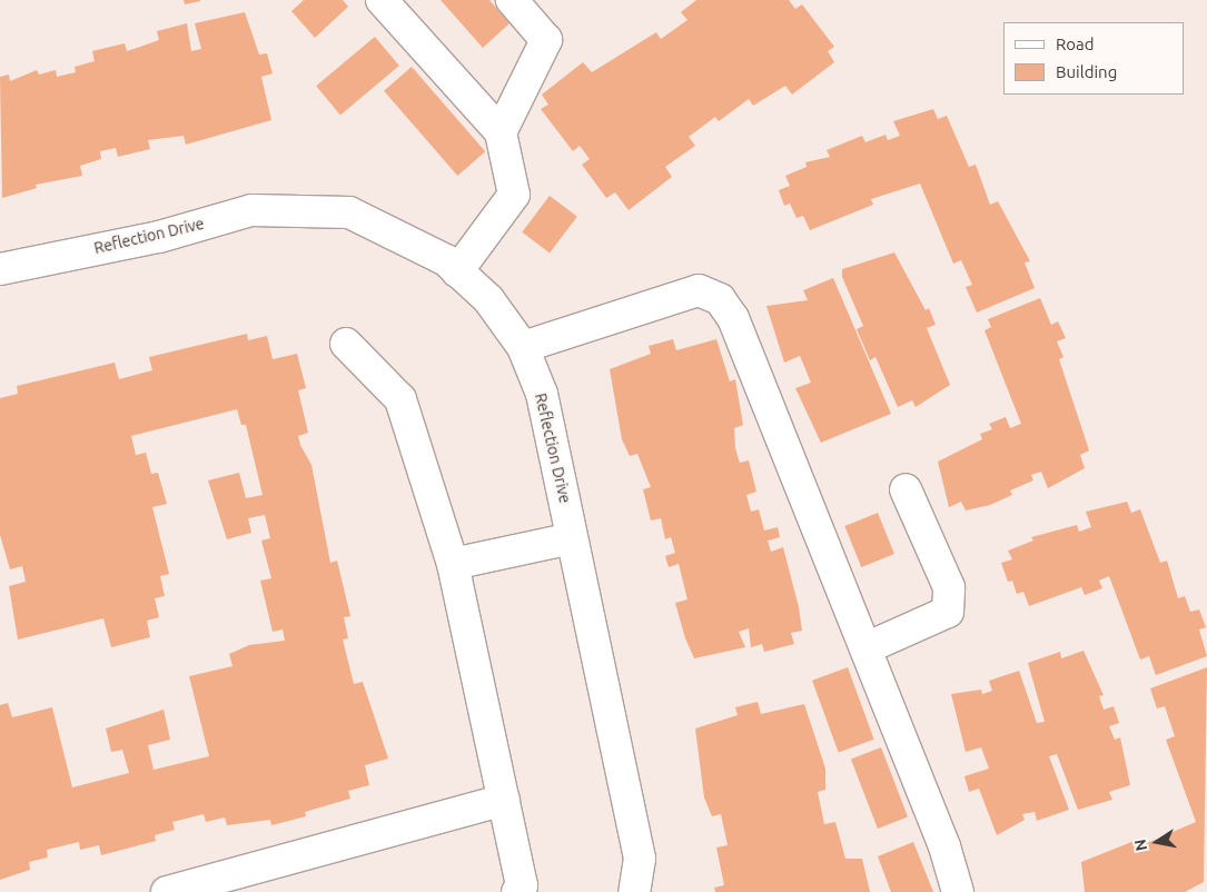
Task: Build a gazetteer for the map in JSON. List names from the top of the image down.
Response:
{
  "streets": {
    "street": ["Reflection Drive"]
  },
  "legend": ["Road", "Building"],
  "north": "left"
}
